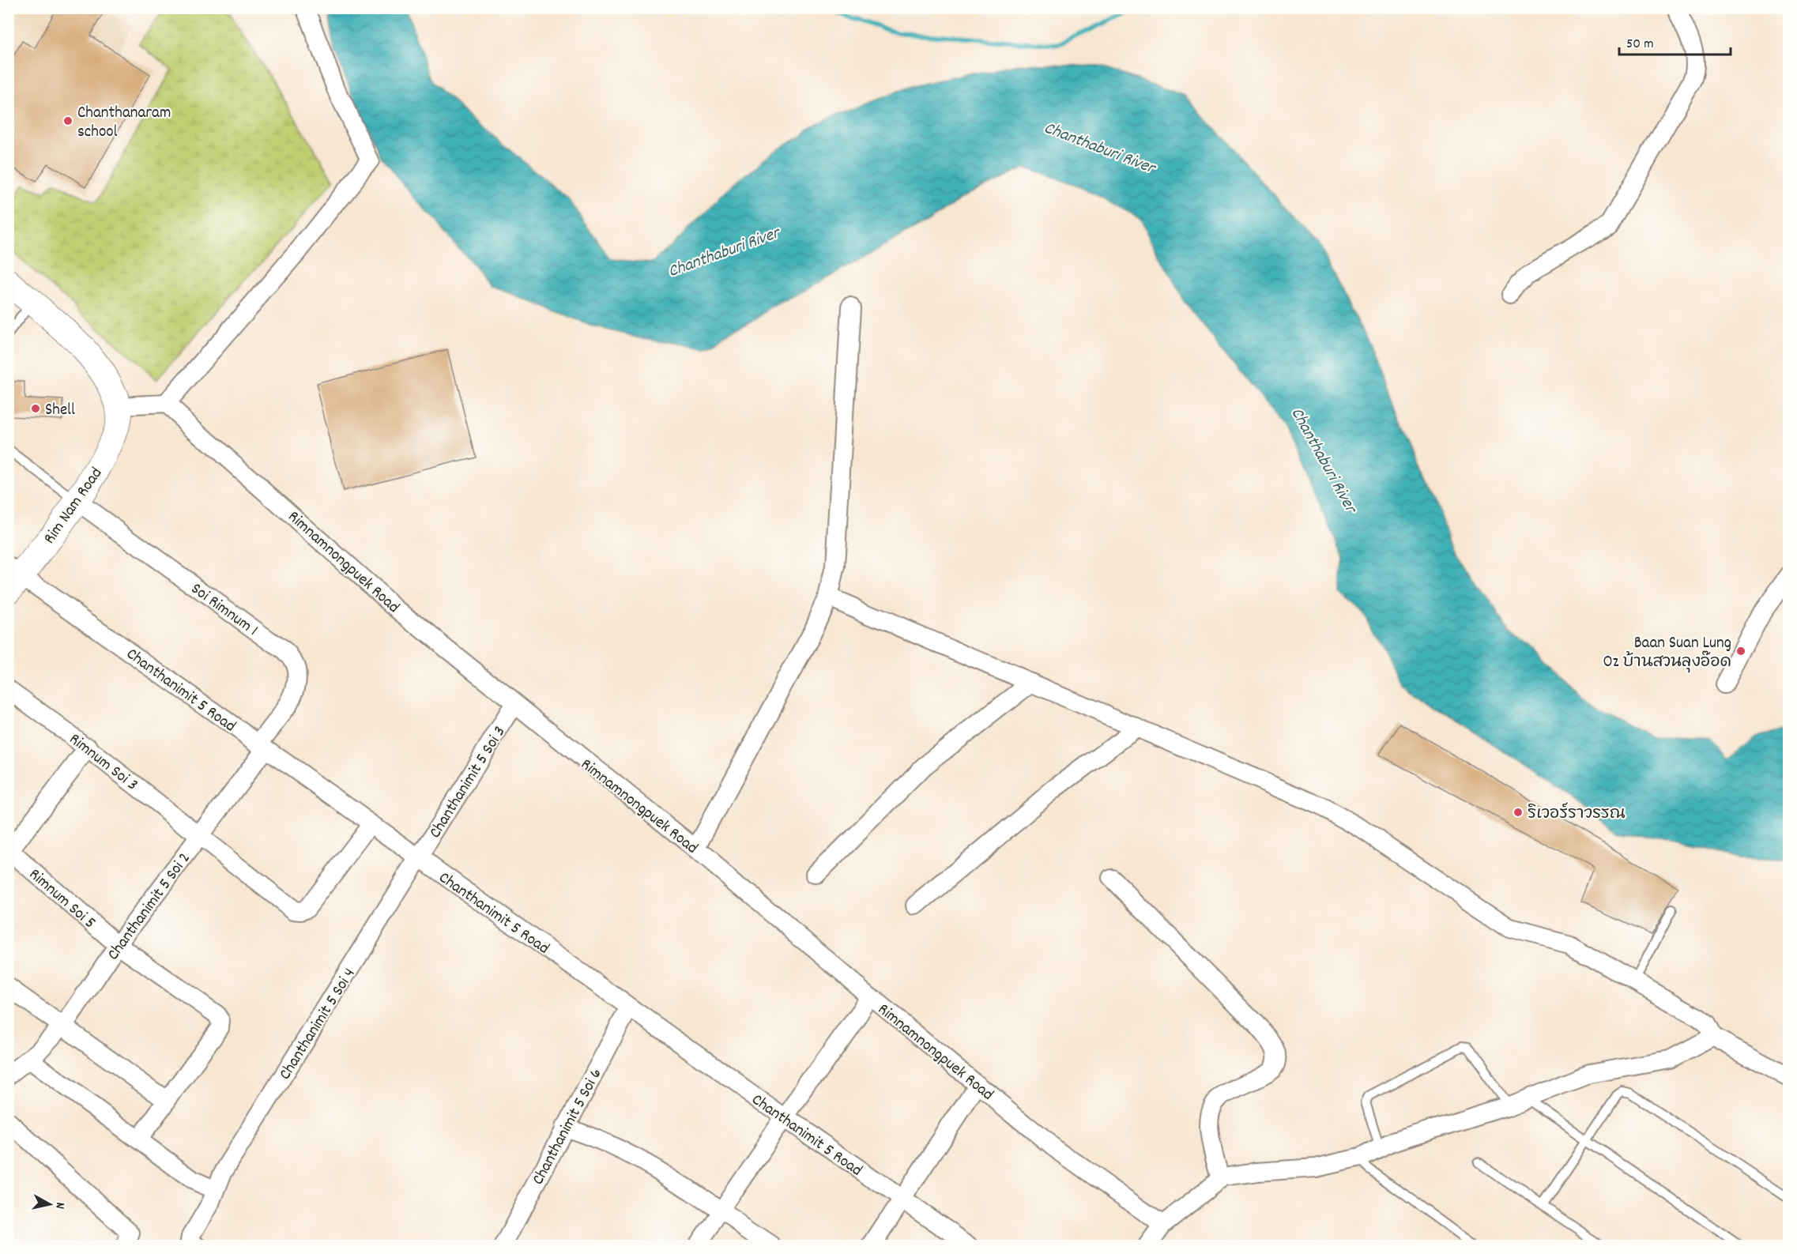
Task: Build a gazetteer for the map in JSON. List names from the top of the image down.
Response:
{
  "streets": {
    "main road": ["Rim Nam Road"],
    "street": [
      "Rimnamnongpuek Road",
      "Soi Rimnum 1",
      "Chanthanimit 5 Road",
      "Rimnum Soi 3",
      "Chanthanimit 5 Soi 3",
      "Rimnum Soi 5",
      "Chanthanimit 5 Soi 2",
      "Chanthanimit 5 Soi 4",
      "Chanthanimit 5 Soi 6"
    ]
  },
  "crossings": [
    ["Rim Nam Road", "Soi Rimnum 1"],
    ["Rim Nam Road", "Chanthanimit 5 Road"],
    ["Rimnamnongpuek Road", "Chanthanimit 5 Soi 3"],
    ["Soi Rimnum 1", "Chanthanimit 5 Road"],
    ["Soi Rimnum 1", "Chanthanimit 5 Soi 2"],
    ["Chanthanimit 5 Road", "Rimnum Soi 3"],
    ["Chanthanimit 5 Road", "Chanthanimit 5 Soi 3"],
    ["Chanthanimit 5 Road", "Chanthanimit 5 Soi 2"],
    ["Chanthanimit 5 Road", "Chanthanimit 5 Soi 4"],
    ["Chanthanimit 5 Road", "Chanthanimit 5 Soi 6"],
    ["Rimnum Soi 3", "Chanthanimit 5 Soi 2"],
    ["Chanthanimit 5 Soi 3", "Chanthanimit 5 Soi 4"],
    ["Rimnum Soi 5", "Chanthanimit 5 Soi 2"]
  ],
  "water": ["Chanthaburi River"],
  "places": [
    "Chanthanaram school",
    "Shell",
    "Baan Suan Lung Oz บ้านสวนลุงอ๊อด",
    "ริเวอร์ราวรรณ"
  ],
  "scale_bar": "50 m",
  "north": "right"
}
